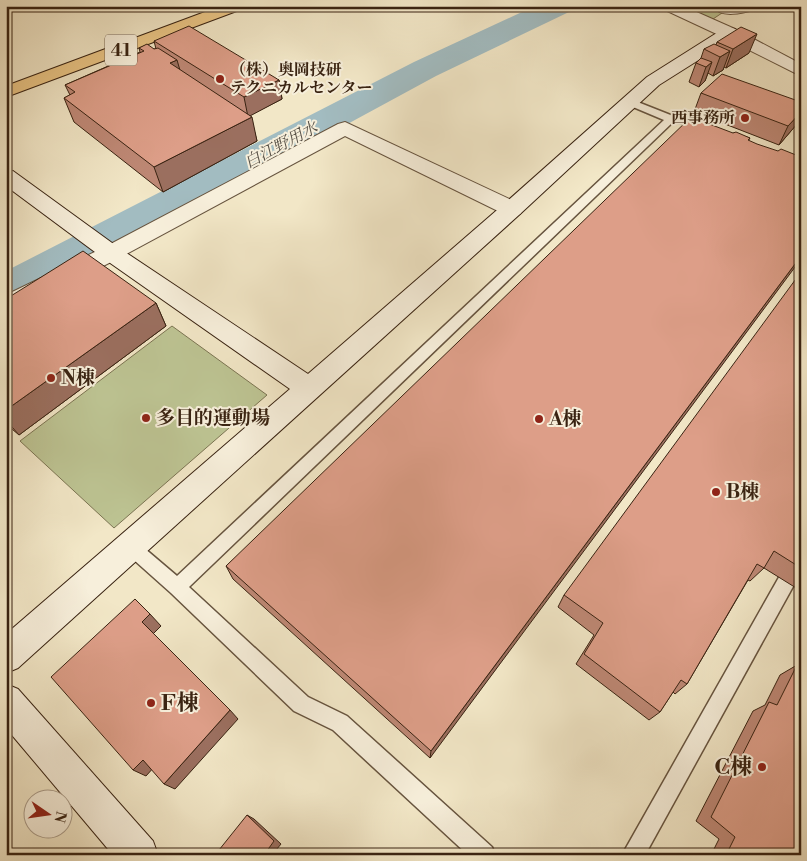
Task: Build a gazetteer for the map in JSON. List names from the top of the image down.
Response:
{
  "streets": {
    "main road": ["41"]
  },
  "water": ["白江野用水"],
  "places": [
    "（株）奥岡技研 テクニカルセンター",
    "西事務所",
    "N棟",
    "多目的運動場",
    "A棟",
    "B棟",
    "F棟",
    "C棟"
  ],
  "north": "right"
}
